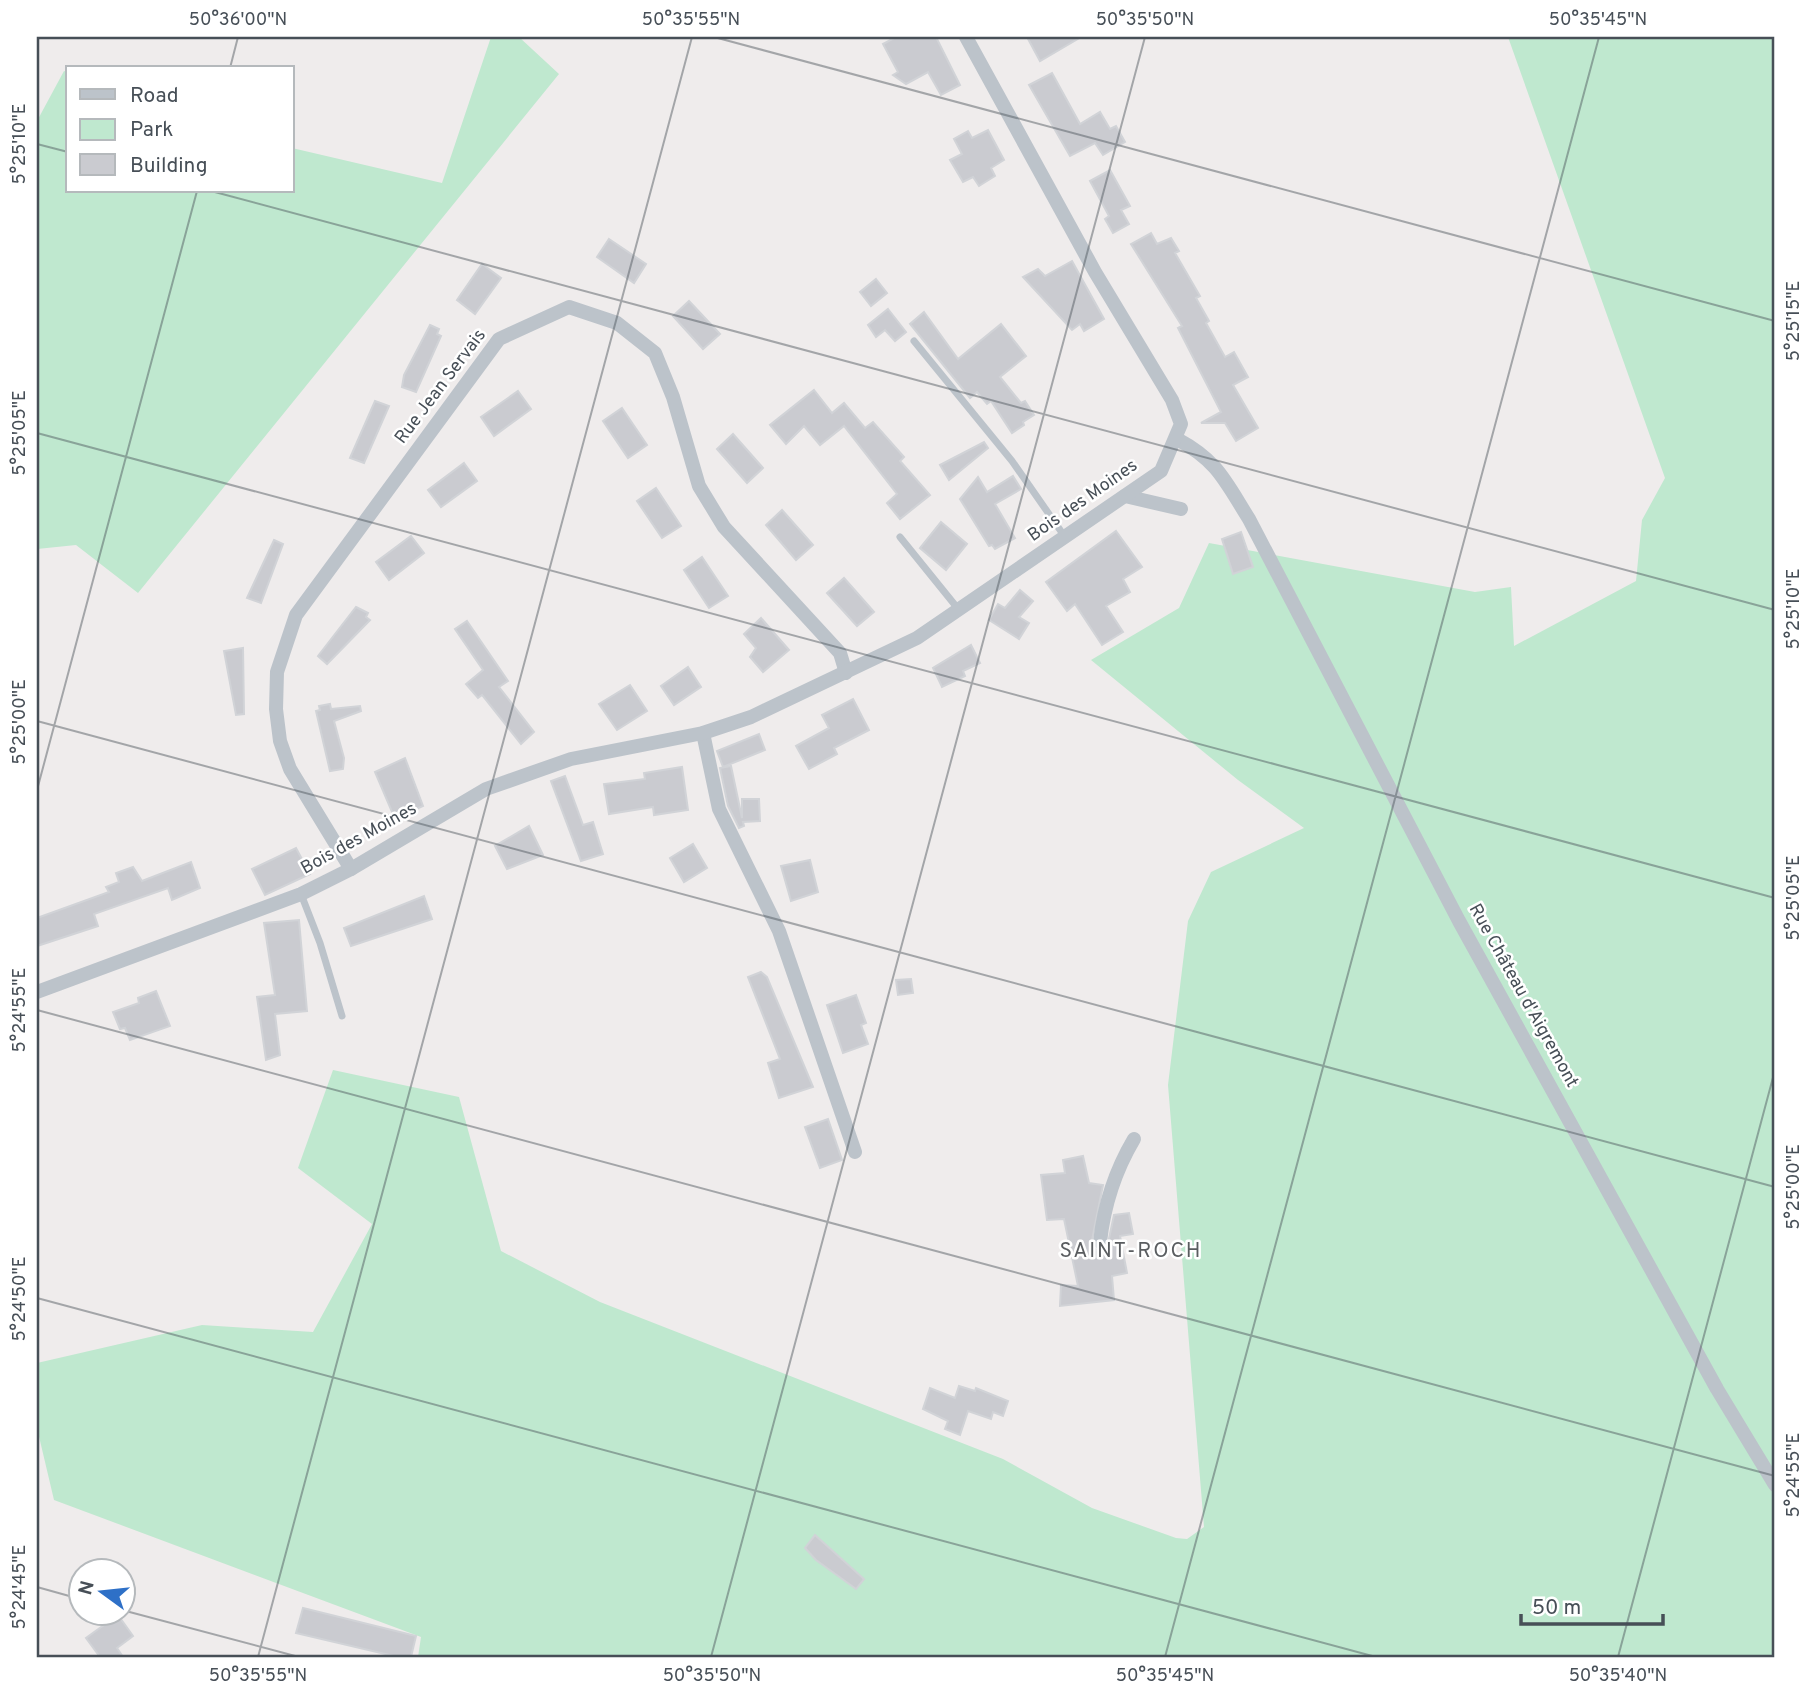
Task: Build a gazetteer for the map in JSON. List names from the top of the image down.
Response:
{
  "streets": {
    "street": ["Rue Jean Servais", "Bois des Moines", "Rue Château d'Aigremont"]
  },
  "crossings": [
    ["Rue Jean Servais", "Bois des Moines"],
    ["Bois des Moines", "Rue Château d'Aigremont"]
  ],
  "districts": ["SAINT-ROCH"],
  "legend": ["Road", "Park", "Building"],
  "scale_bar": "50 m",
  "north": "left",
  "coordinates": [
    "50°36'00\"N",
    "50°35'55\"N",
    "50°35'50\"N",
    "50°35'45\"N",
    "5°25'10\"E",
    "5°25'15\"E",
    "5°25'05\"E",
    "5°25'00\"E",
    "5°24'55\"E",
    "5°24'50\"E",
    "5°24'45\"E",
    "50°35'40\"N"
  ]
}
